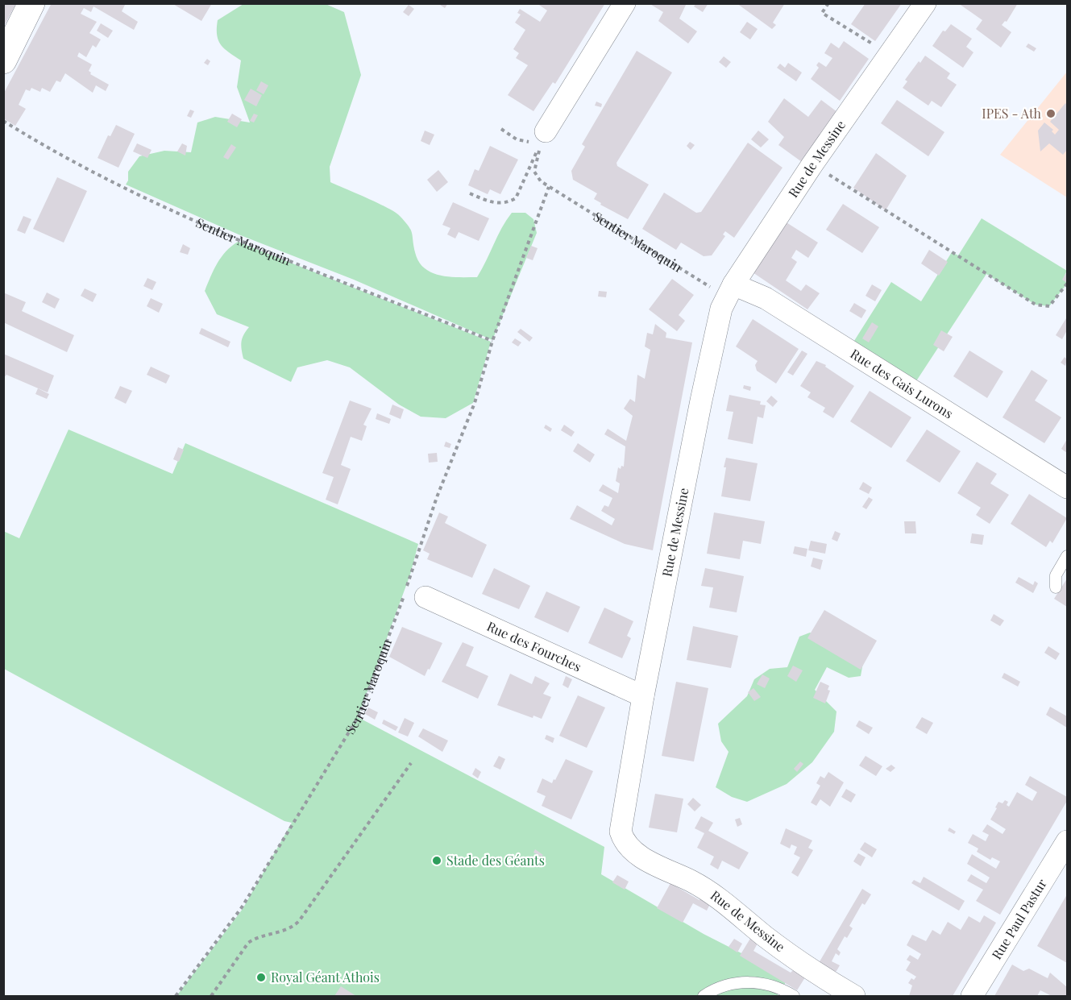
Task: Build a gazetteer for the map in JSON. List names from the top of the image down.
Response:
{
  "streets": {
    "street": [
      "Rue de Messine",
      "Rue des Gais Lurons",
      "Rue des Fourches",
      "Rue Paul Pastur"
    ],
    "path": ["Sentier Maroquin"]
  },
  "crossings": [
    ["Rue de Messine", "Sentier Maroquin"],
    ["Rue de Messine", "Rue des Gais Lurons"],
    ["Rue de Messine", "Rue des Fourches"],
    ["Sentier Maroquin", "Rue des Gais Lurons"]
  ],
  "places": ["IPES - Ath", "Stade des Géants", "Royal Géant Athois"]
}
